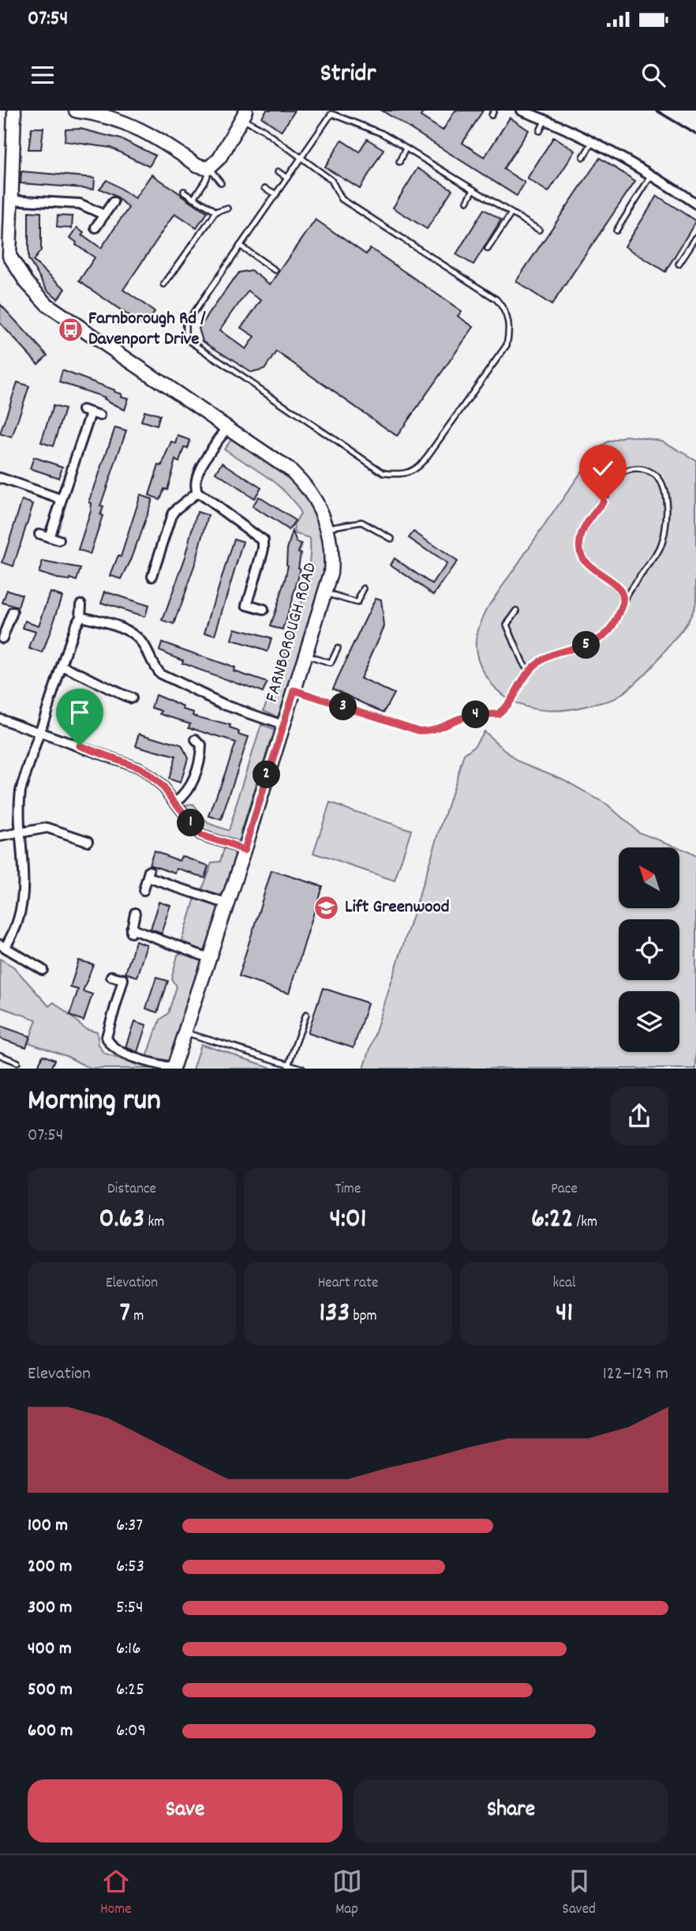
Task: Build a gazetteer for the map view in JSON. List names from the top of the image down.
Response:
{
  "streets": {
    "street": ["FARNBOROUGH ROAD"]
  },
  "places": {
    "bus stop": ["Farnborough Rd / Davenport Drive"],
    "school or university": ["Lift Greenwood"]
  },
  "north": "top left",
  "page": {
    "status": "07:54",
    "header": "Stridr",
    "pins": [
      "5",
      "3",
      "4",
      "2",
      "1"
    ],
    "heading": ["Morning run", "07:54"],
    "stats": [
      ["Distance", "0.63 km"],
      ["Time", "4:01"],
      ["Pace", "6:22 /km"],
      ["Elevation", "7 m"],
      ["Heart rate", "133 bpm"],
      ["kcal", "41"]
    ],
    "chart": ["Elevation", "122–129 m"],
    "list": [
      {
        "name": "100 m",
        "note": "6:37"
      },
      {
        "name": "200 m",
        "note": "6:53"
      },
      {
        "name": "300 m",
        "note": "5:54"
      },
      {
        "name": "400 m",
        "note": "6:16"
      },
      {
        "name": "500 m",
        "note": "6:25"
      },
      {
        "name": "600 m",
        "note": "6:09"
      }
    ],
    "buttons": ["Save", "Share"],
    "tabs": ["Home", "Map", "Saved"]
  }
}
